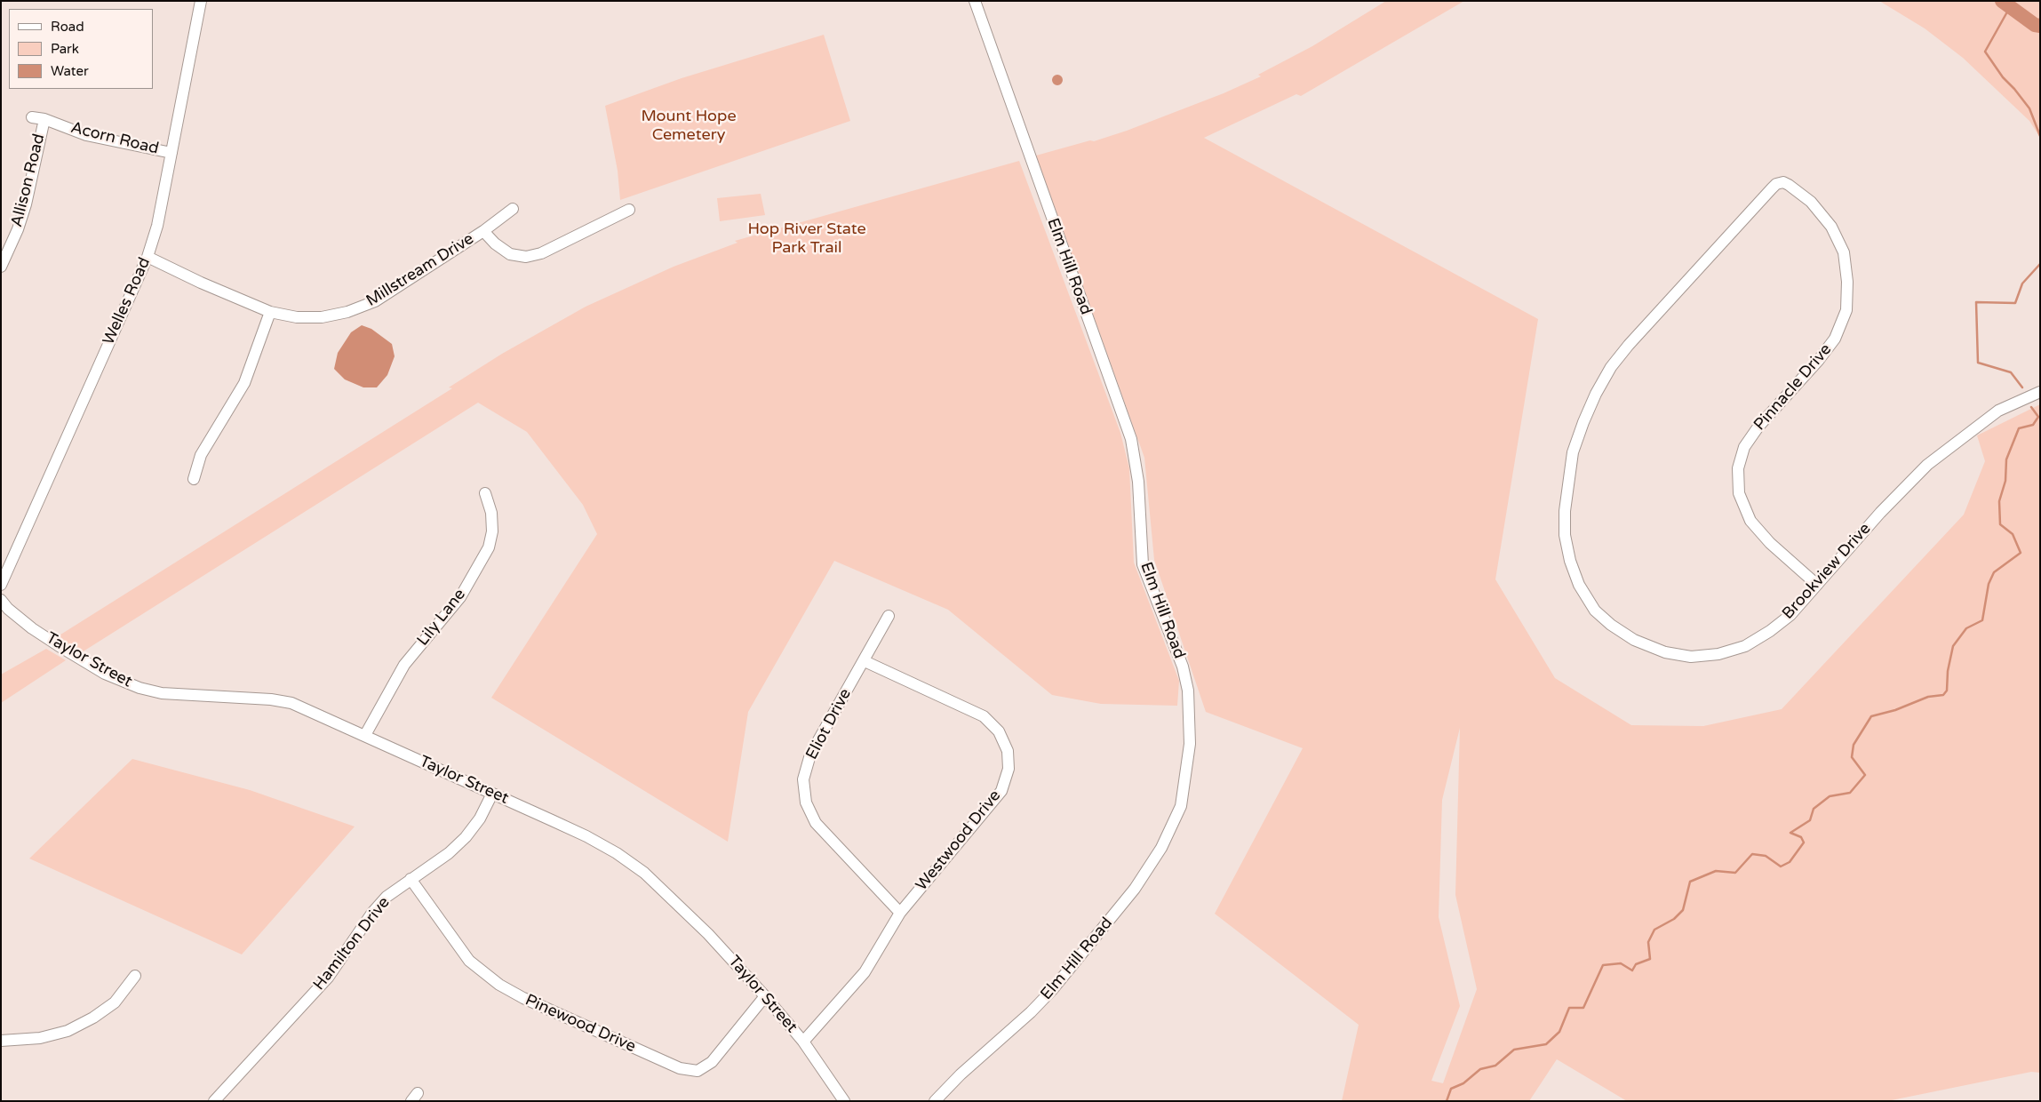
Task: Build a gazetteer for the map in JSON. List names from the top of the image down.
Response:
{
  "streets": {
    "street": [
      "Acorn Road",
      "Allison Road",
      "Elm Hill Road",
      "Millstream Drive",
      "Welles Road",
      "Pinnacle Drive",
      "Brookview Drive",
      "Lily Lane",
      "Taylor Street",
      "Eliot Drive",
      "Westwood Drive",
      "Hamilton Drive",
      "Pinewood Drive"
    ]
  },
  "crossings": [
    ["Acorn Road", "Allison Road"],
    ["Acorn Road", "Welles Road"],
    ["Millstream Drive", "Welles Road"],
    ["Pinnacle Drive", "Brookview Drive"],
    ["Lily Lane", "Taylor Street"],
    ["Taylor Street", "Westwood Drive"],
    ["Taylor Street", "Hamilton Drive"],
    ["Taylor Street", "Pinewood Drive"],
    ["Eliot Drive", "Westwood Drive"],
    ["Hamilton Drive", "Pinewood Drive"]
  ],
  "parks": ["Mount Hope Cemetery", "Hop River State Park Trail"],
  "legend": ["Road", "Park", "Water"]
}
